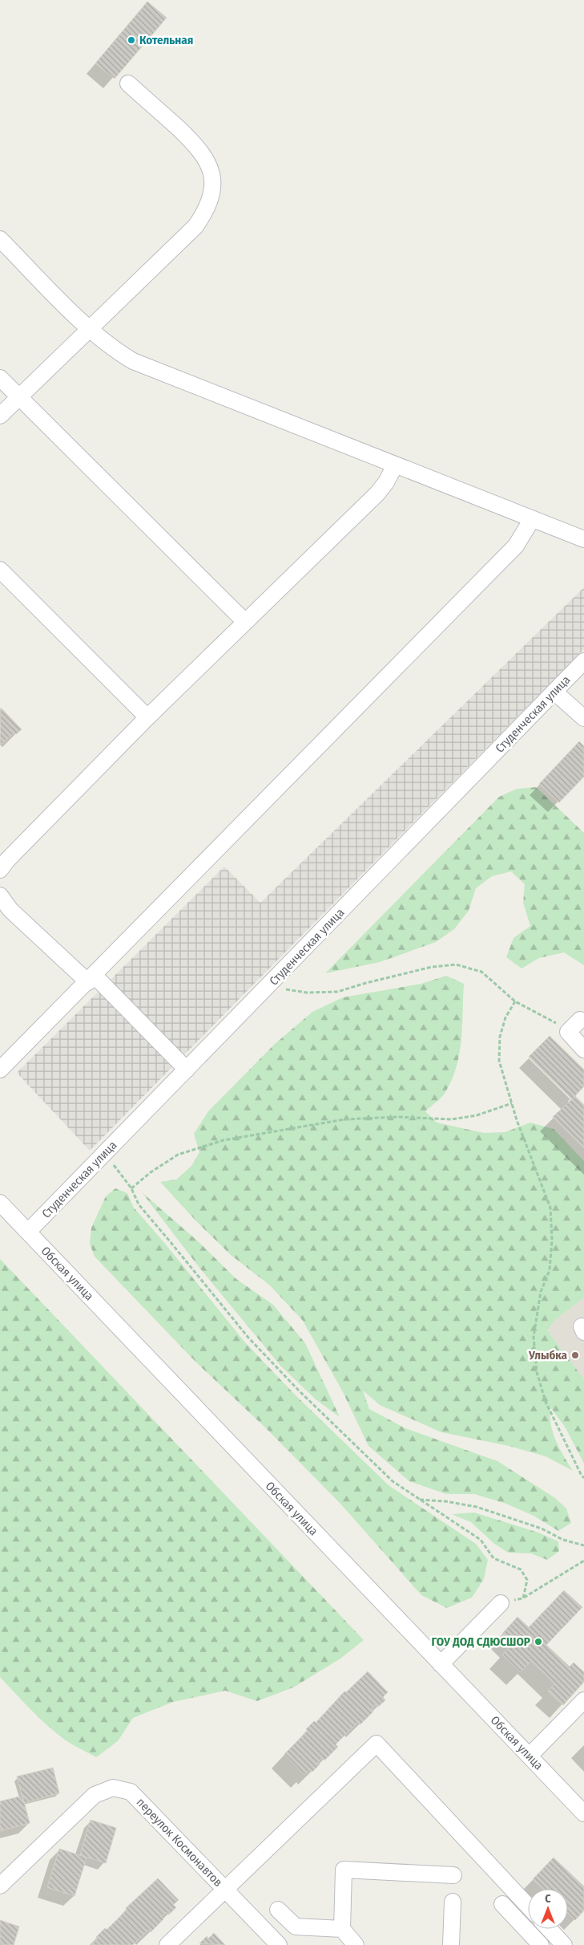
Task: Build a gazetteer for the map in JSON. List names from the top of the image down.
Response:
{
  "streets": {
    "street": ["Студенческая улица", "Обская улица", "переулок Космонавтов"]
  },
  "crossings": [
    ["Студенческая улица", "Обская улица"]
  ],
  "places": ["Котельная", "Улыбка", "ГОУ ДОД СДЮСШОР"],
  "north": "top"
}
